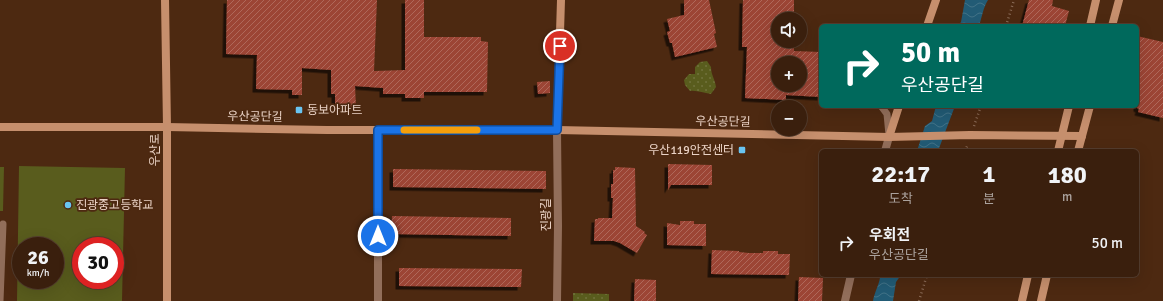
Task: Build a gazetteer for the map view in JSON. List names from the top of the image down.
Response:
{
  "streets": {
    "street": ["우산공단길", "우산로", "진광길"]
  },
  "crossings": [
    ["우산공단길", "우산로"],
    ["우산공단길", "진광길"]
  ],
  "places": {
    "transit": ["동보아파트", "우산119안전센터"],
    "other": ["진광중고등학교"]
  },
  "page": {
    "map_buttons": ["+", "−"],
    "turn": ["50 m", "우산공단길"],
    "eta": [
      "22:17",
      "도착",
      "1",
      "분",
      "180",
      "m"
    ],
    "list": [
      {
        "name": "우회전",
        "note": "우산공단길",
        "value": "50 m"
      }
    ],
    "speed": "26 km/h",
    "limit": "30"
  }
}
